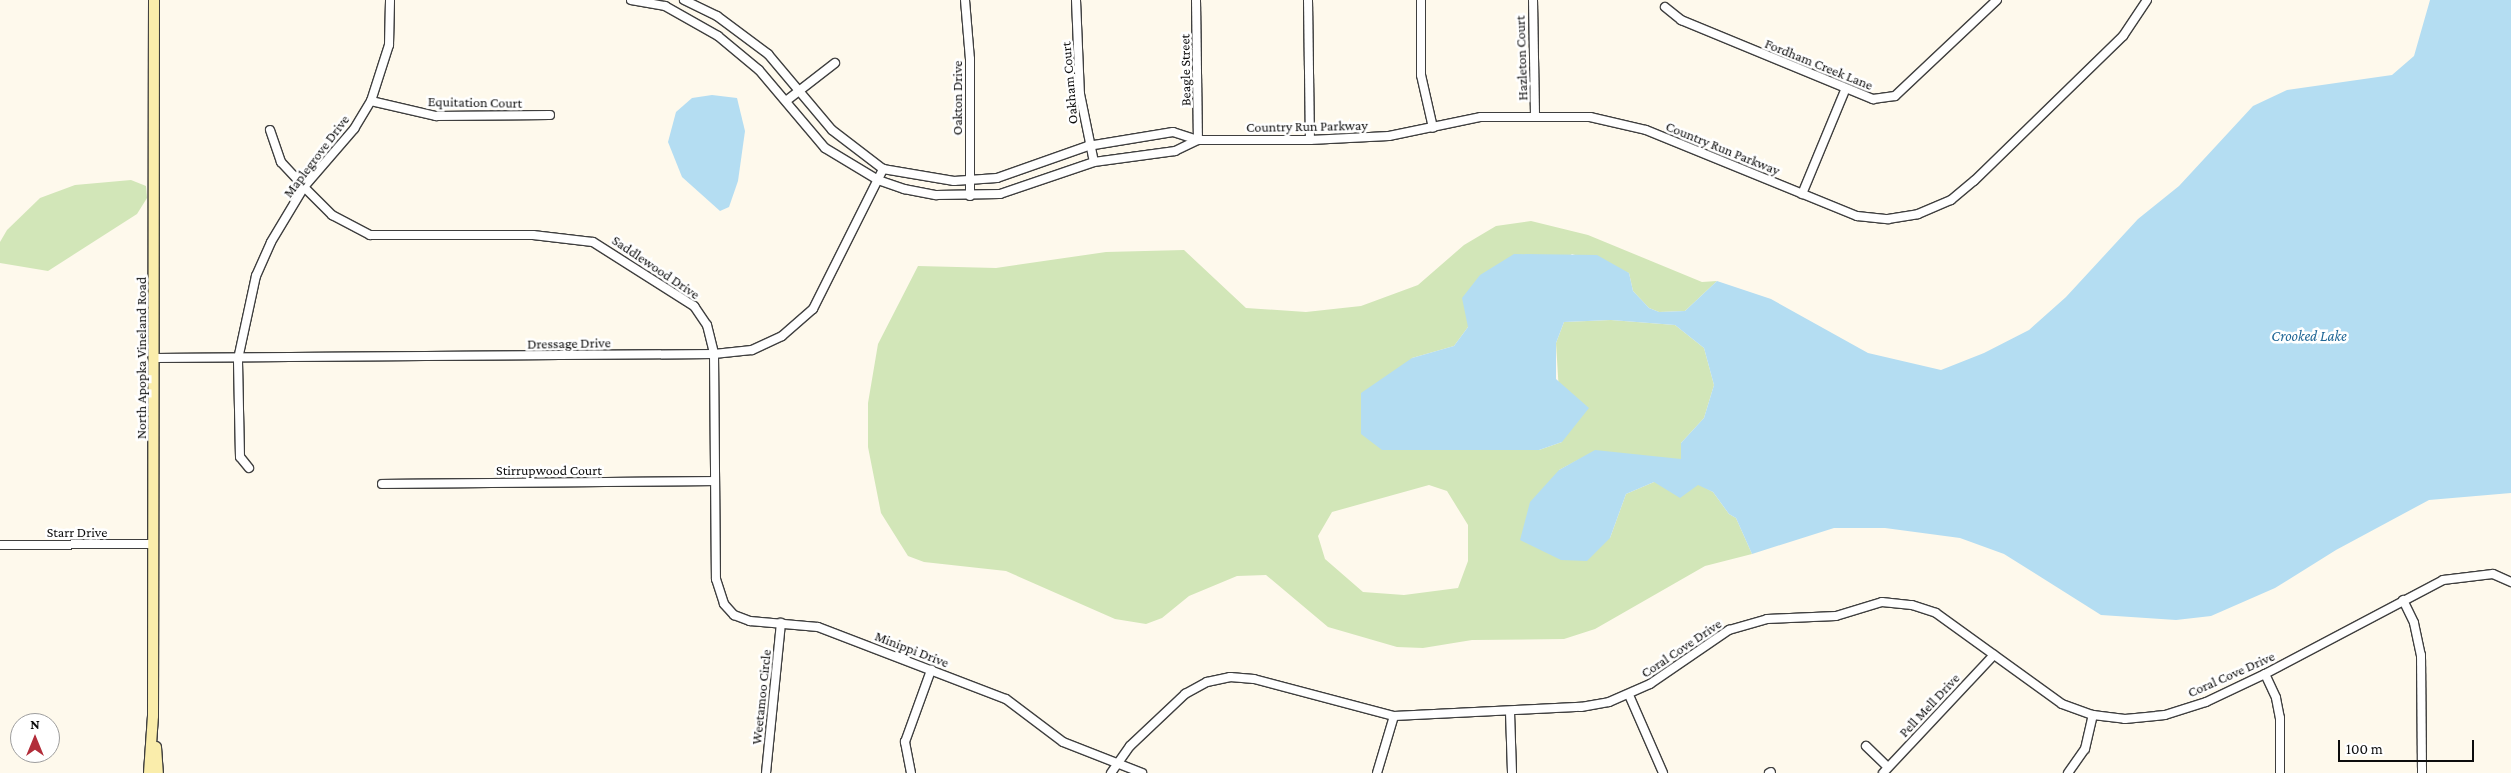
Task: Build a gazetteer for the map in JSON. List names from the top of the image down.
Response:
{
  "streets": {
    "main road": ["North Apopka Vineland Road"],
    "street": [
      "Hazleton Court",
      "Fordham Creek Lane",
      "Beagle Street",
      "Oakham Court",
      "Oakton Drive",
      "Equitation Court",
      "Country Run Parkway",
      "Maplegrove Drive",
      "Saddlewood Drive",
      "Dressage Drive",
      "Stirrupwood Court",
      "Starr Drive",
      "Coral Cove Drive",
      "Minippi Drive",
      "Weetamoo Circle",
      "Pell Mell Drive"
    ]
  },
  "crossings": [
    ["Hazleton Court", "Country Run Parkway"],
    ["Beagle Street", "Country Run Parkway"],
    ["Oakham Court", "Country Run Parkway"],
    ["Oakton Drive", "Country Run Parkway"],
    ["Equitation Court", "Maplegrove Drive"],
    ["Country Run Parkway", "Dressage Drive"],
    ["Maplegrove Drive", "Saddlewood Drive"],
    ["Maplegrove Drive", "Dressage Drive"],
    ["Saddlewood Drive", "Dressage Drive"],
    ["Saddlewood Drive", "Stirrupwood Court"],
    ["Saddlewood Drive", "Minippi Drive"],
    ["Dressage Drive", "North Apopka Vineland Road"],
    ["North Apopka Vineland Road", "Starr Drive"],
    ["Coral Cove Drive", "Minippi Drive"],
    ["Coral Cove Drive", "Pell Mell Drive"],
    ["Minippi Drive", "Weetamoo Circle"]
  ],
  "water": ["Crooked Lake"],
  "scale_bar": "100 m",
  "north": "top"
}
